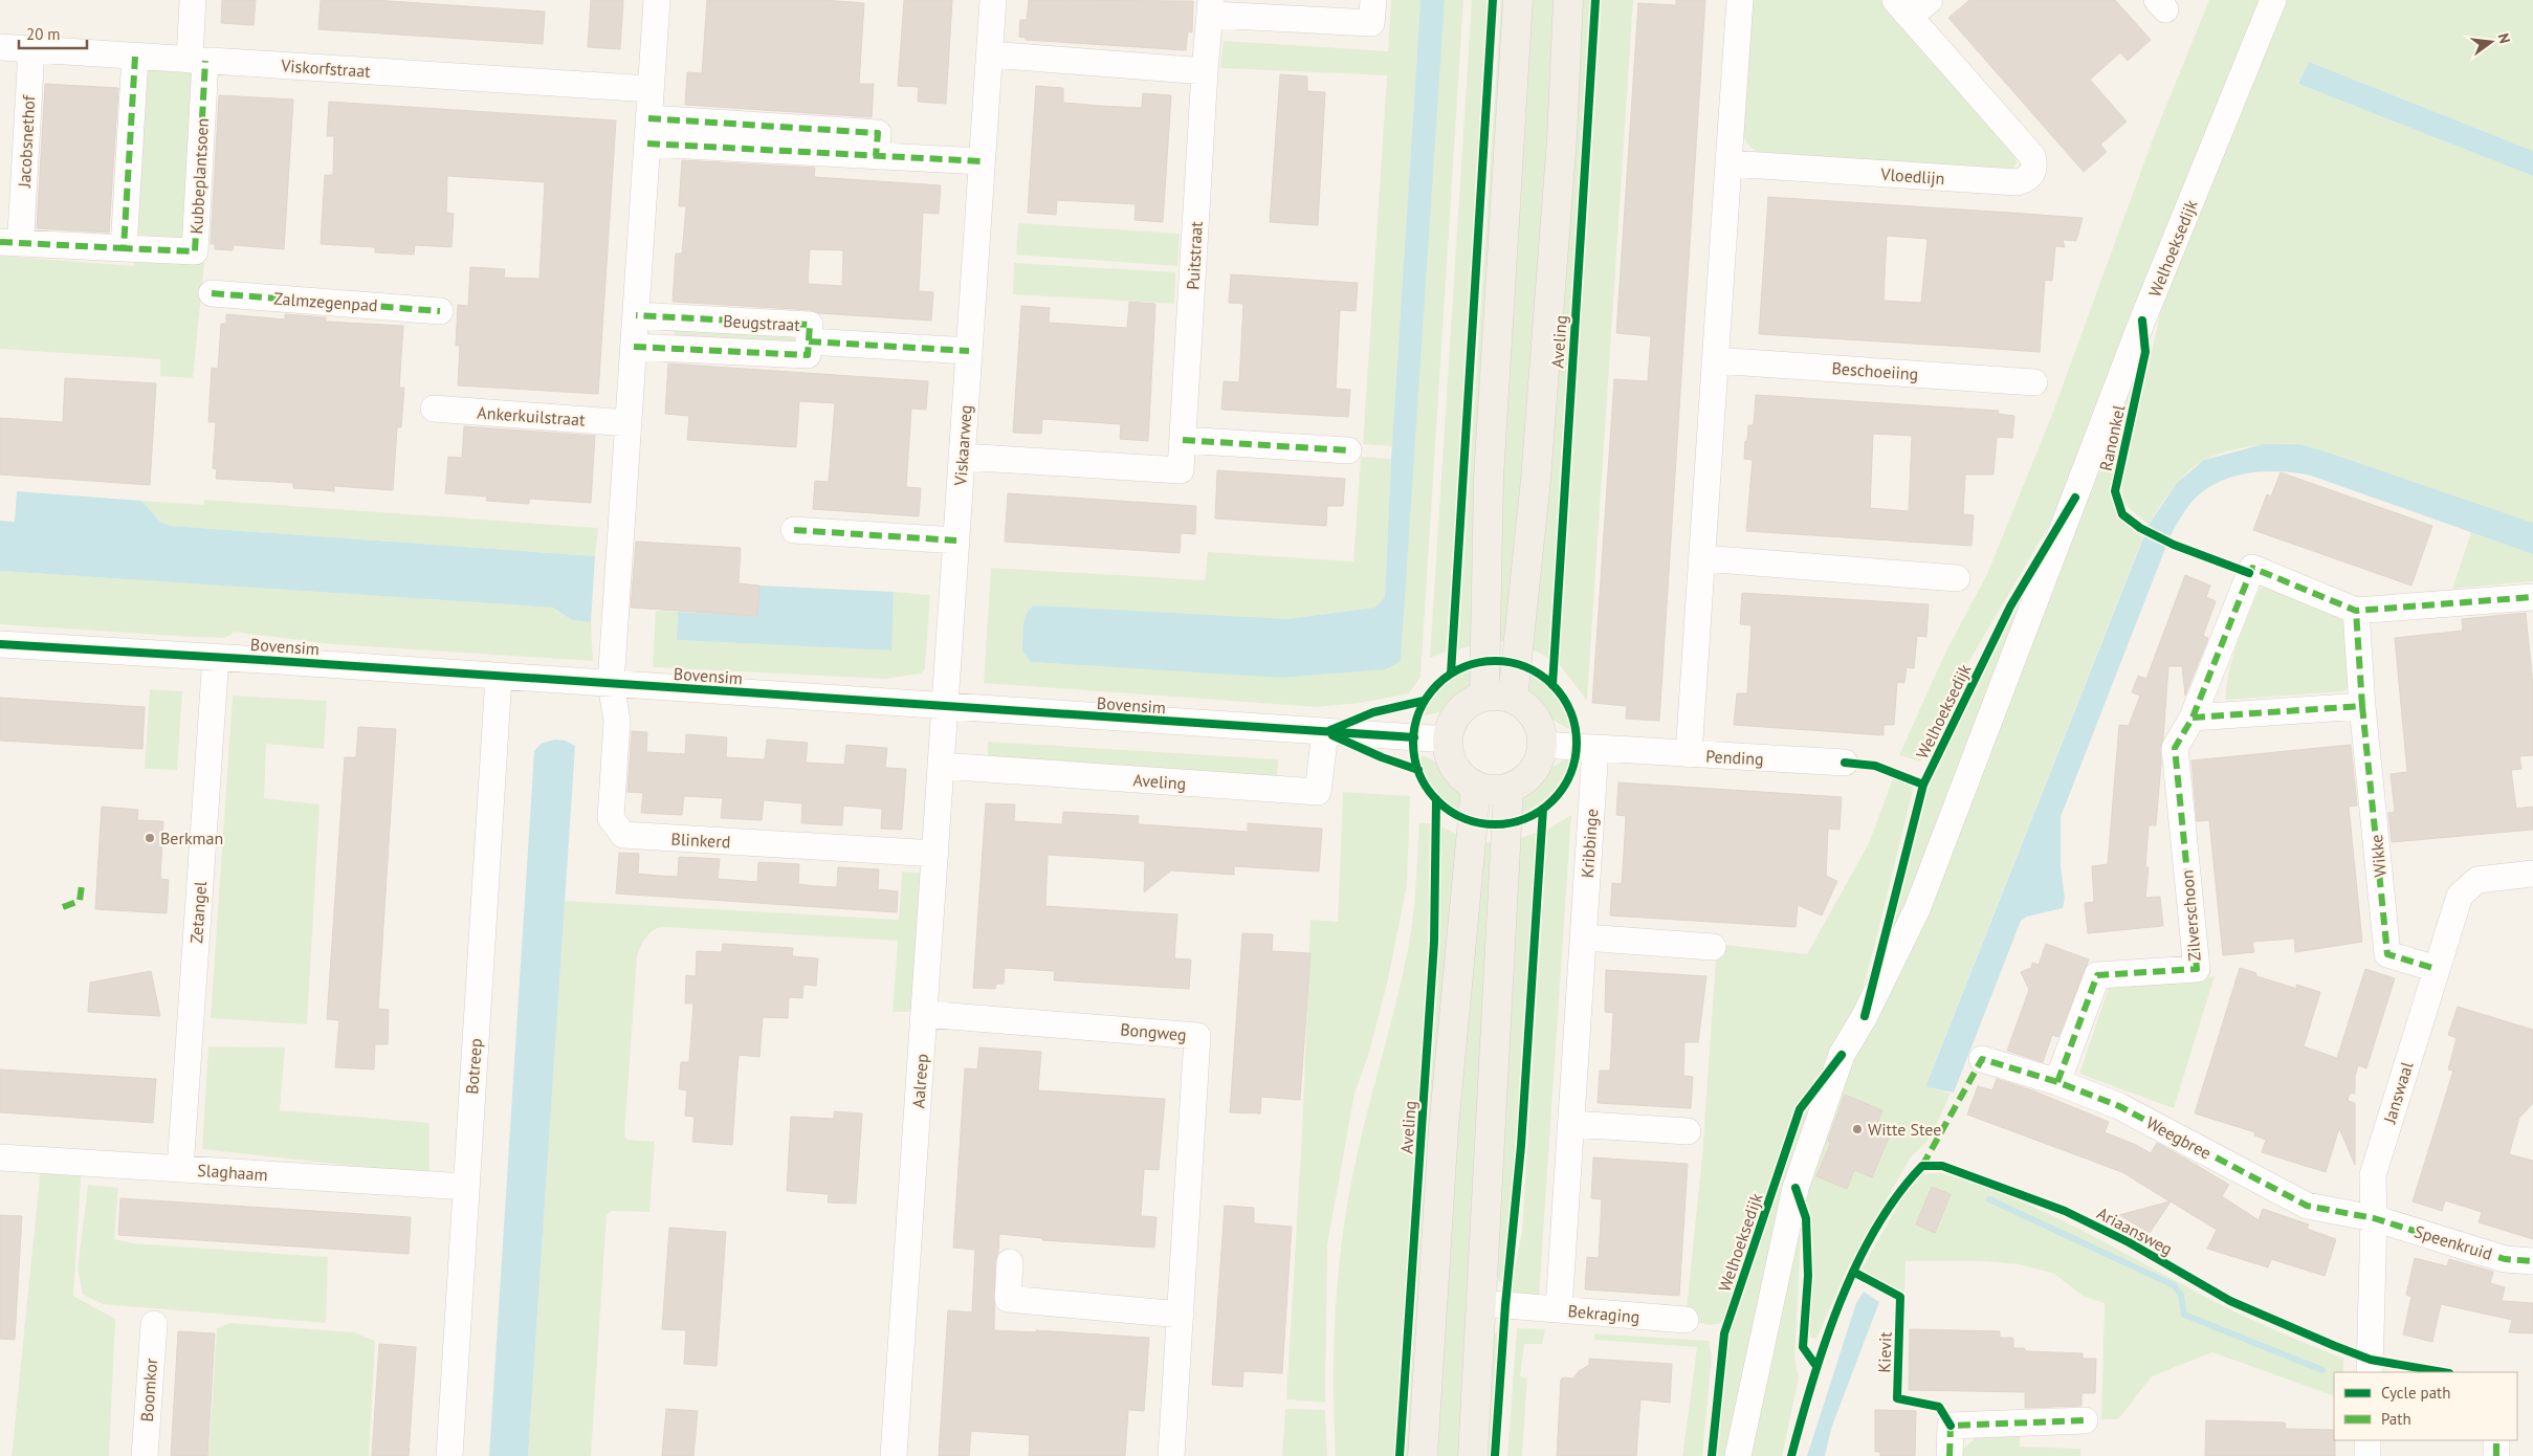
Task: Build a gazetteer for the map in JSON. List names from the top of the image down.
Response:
{
  "streets": {
    "main road": ["Aveling"],
    "street": [
      "Viskorfstraat",
      "Jacobsnethof",
      "Kubbeplantsoen",
      "Vloedlijn",
      "Welhoeksedijk",
      "Puitstraat",
      "Zalmzegenpad",
      "Beugstraat",
      "Beschoeiing",
      "Ankerkuilstraat",
      "Viskaarweg",
      "Bovensim",
      "Pending",
      "Blinkerd",
      "Kribbinge",
      "Wikke",
      "Zetangel",
      "Zilverschoon",
      "Bongweg",
      "Botreep",
      "Aalreep",
      "Janswaal",
      "Weegbree",
      "Slaghaam",
      "Speenkruid",
      "Bekraging",
      "Boomkor"
    ],
    "cycle path": ["Ranonkel", "Ariaansweg", "Kievit"]
  },
  "crossings": [
    ["Viskorfstraat", "Jacobsnethof"],
    ["Viskorfstraat", "Kubbeplantsoen"],
    ["Jacobsnethof", "Kubbeplantsoen"],
    ["Puitstraat", "Viskaarweg"],
    ["Aveling", "Bovensim"],
    ["Aveling", "Pending"],
    ["Aveling", "Aalreep"],
    ["Viskaarweg", "Bovensim"],
    ["Viskaarweg", "Aalreep"],
    ["Bovensim", "Pending"],
    ["Bovensim", "Blinkerd"],
    ["Bovensim", "Zetangel"],
    ["Bovensim", "Botreep"],
    ["Bovensim", "Aalreep"],
    ["Pending", "Kribbinge"],
    ["Blinkerd", "Aalreep"],
    ["Kribbinge", "Bekraging"],
    ["Wikke", "Janswaal"],
    ["Zetangel", "Slaghaam"],
    ["Zilverschoon", "Weegbree"],
    ["Bongweg", "Aalreep"],
    ["Botreep", "Slaghaam"],
    ["Janswaal", "Weegbree"],
    ["Janswaal", "Speenkruid"],
    ["Weegbree", "Speenkruid"]
  ],
  "places": ["Berkman", "Witte Stee"],
  "legend": ["Cycle path", "Path"],
  "scale_bar": "20 m",
  "north": "right"
}
